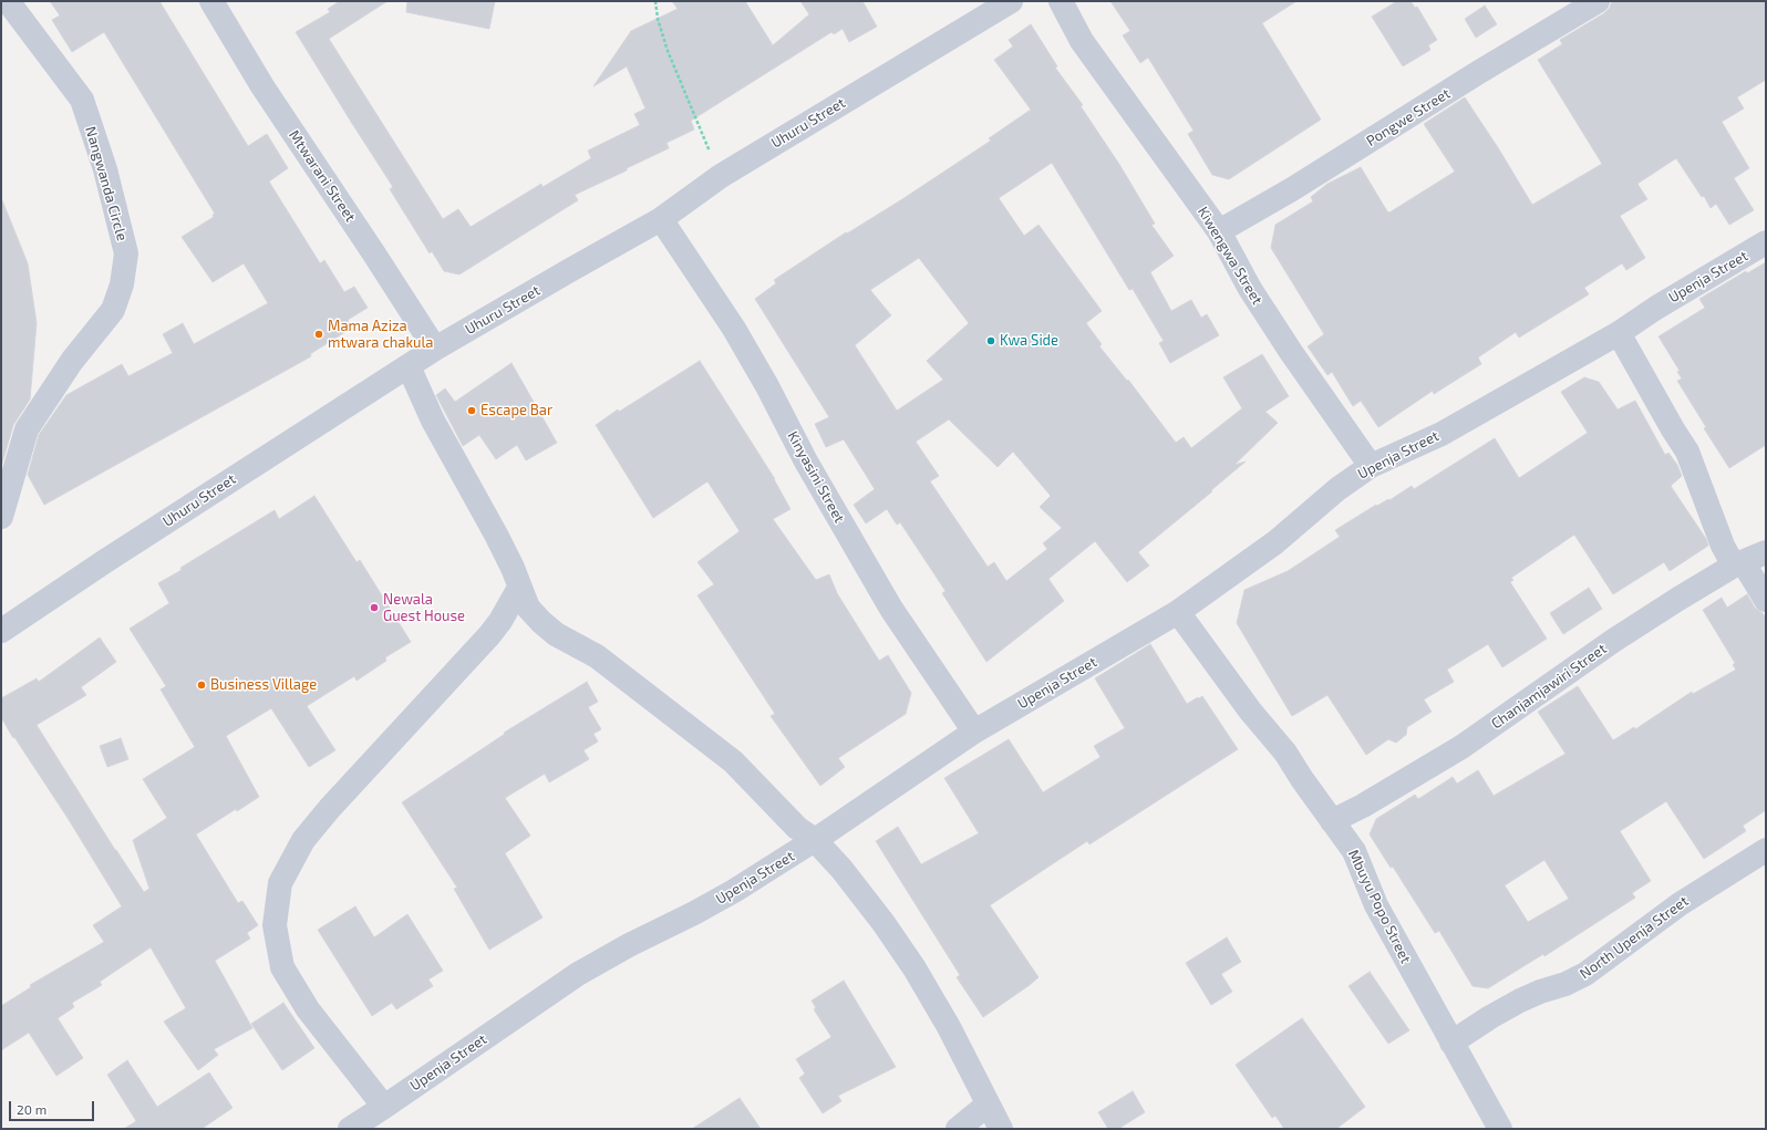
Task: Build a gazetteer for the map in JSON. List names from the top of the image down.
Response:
{
  "streets": {
    "street": [
      "Pongwe Street",
      "Uhuru Street",
      "Mtwarani Street",
      "Nangwanda Circle",
      "Kiwengwa Street",
      "Upenja Street",
      "Kinyasini Street",
      "Chanjamjawiri Street",
      "Mbuyu Popo Street",
      "North Upenja Street"
    ]
  },
  "crossings": [
    ["Pongwe Street", "Kiwengwa Street"],
    ["Uhuru Street", "Mtwarani Street"],
    ["Uhuru Street", "Kinyasini Street"],
    ["Kiwengwa Street", "Upenja Street"],
    ["Upenja Street", "Kinyasini Street"],
    ["Upenja Street", "Mbuyu Popo Street"],
    ["Chanjamjawiri Street", "Mbuyu Popo Street"],
    ["Mbuyu Popo Street", "North Upenja Street"]
  ],
  "places": [
    "Mama Aziza mtwara chakula",
    "Kwa Side",
    "Escape Bar",
    "Newala Guest House",
    "Business Village"
  ],
  "scale_bar": "20 m"
}
